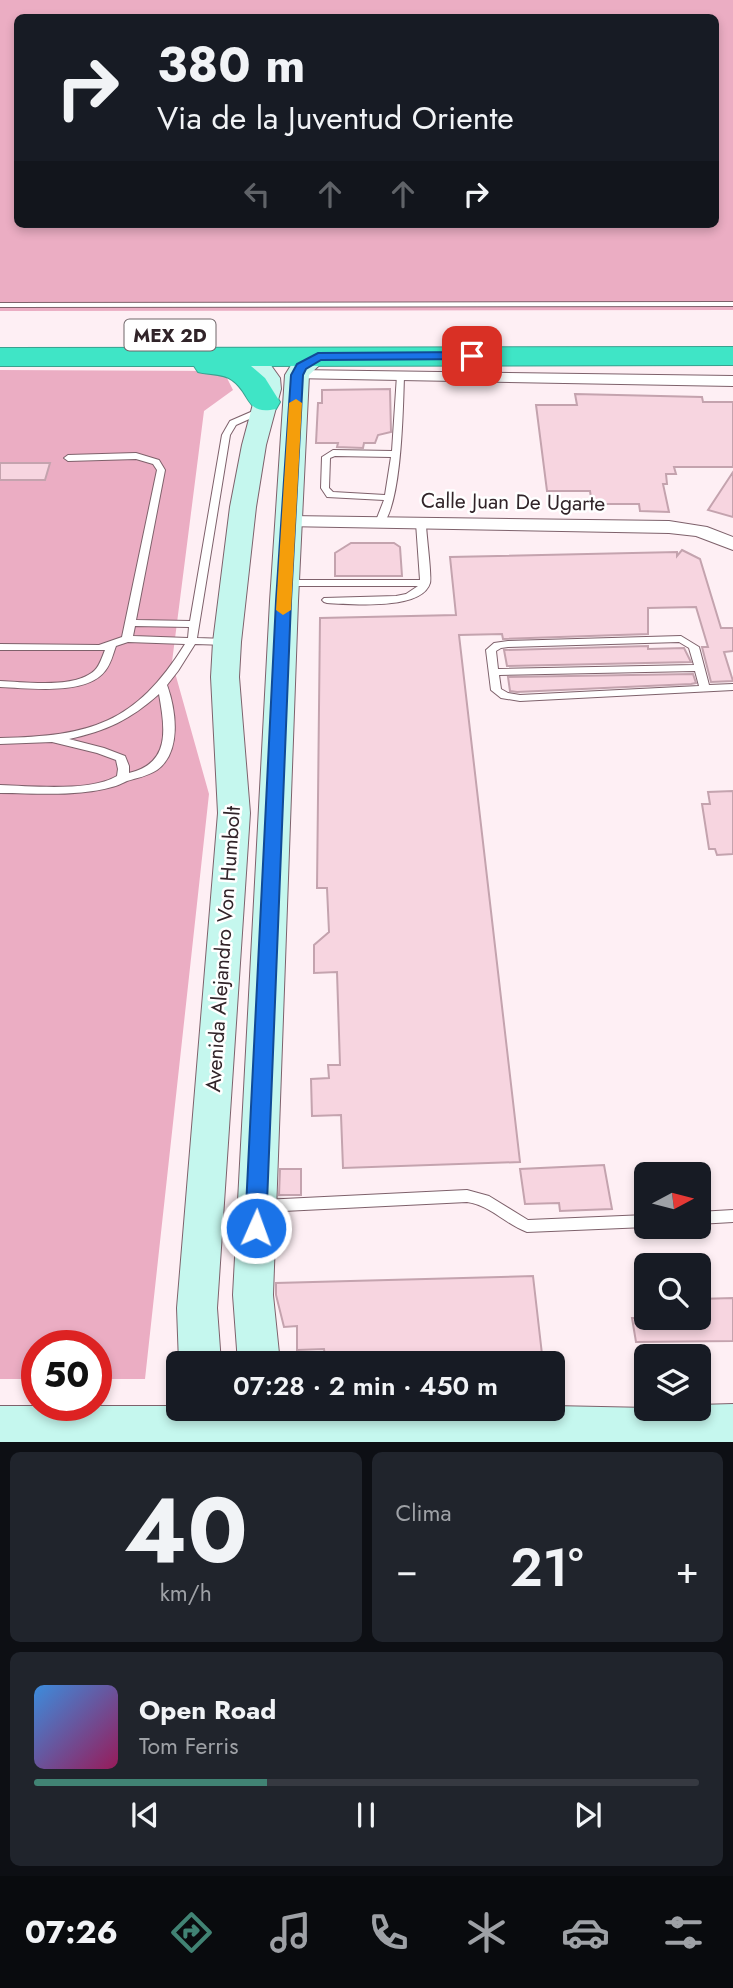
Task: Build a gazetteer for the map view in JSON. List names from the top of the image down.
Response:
{
  "streets": {
    "highway": ["MEX 2D"],
    "main road": ["Avenida Alejandro Von Humbolt"],
    "street": ["Calle Juan De Ugarte"]
  },
  "crossings": [
    ["MEX 2D", "Avenida Alejandro Von Humbolt"],
    ["Calle Juan De Ugarte", "Avenida Alejandro Von Humbolt"]
  ],
  "north": "right",
  "page": {
    "turn": ["380 m", "Via de la Juventud Oriente"],
    "limit": "50",
    "trip": "07:28 · 2 min · 450 m",
    "tile": [
      ["40", "km/h"],
      "Clima"
    ],
    "heat": ["−", "21°", "+"],
    "song": ["Open Road", "Tom Ferris"],
    "tabs": "07:26"
  }
}
